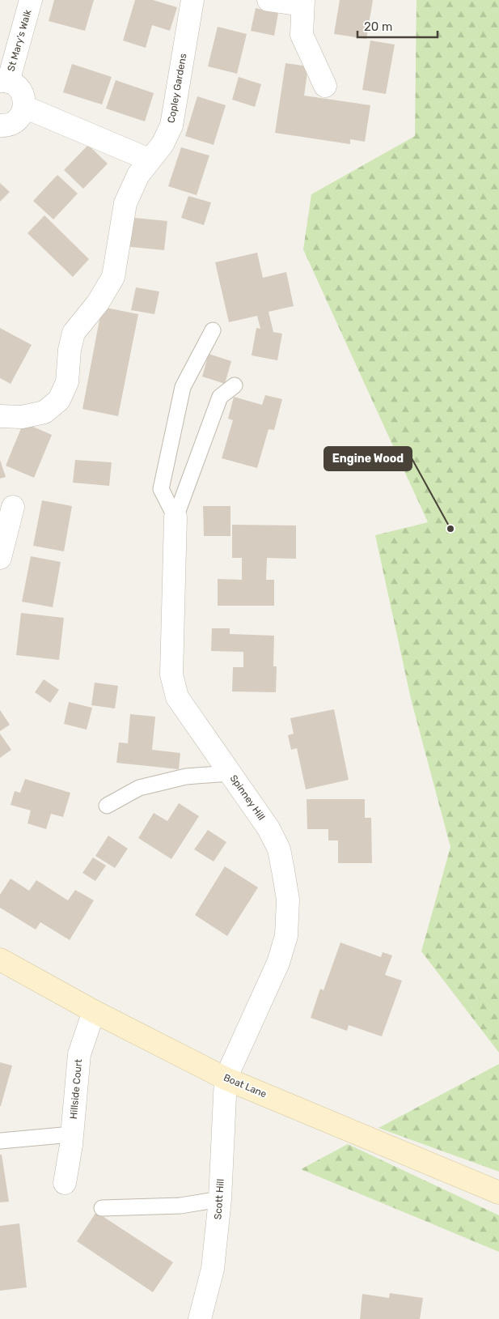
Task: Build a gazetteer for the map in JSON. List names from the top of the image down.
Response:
{
  "streets": {
    "street": [
      "St Mary's Walk",
      "Copley Gardens",
      "Spinney Hill",
      "Boat Lane",
      "Hillside Court",
      "Scott Hill"
    ]
  },
  "crossings": [
    ["Spinney Hill", "Boat Lane"],
    ["Spinney Hill", "Scott Hill"],
    ["Boat Lane", "Hillside Court"],
    ["Boat Lane", "Scott Hill"]
  ],
  "places": ["Engine Wood"],
  "scale_bar": "20 m"
}
